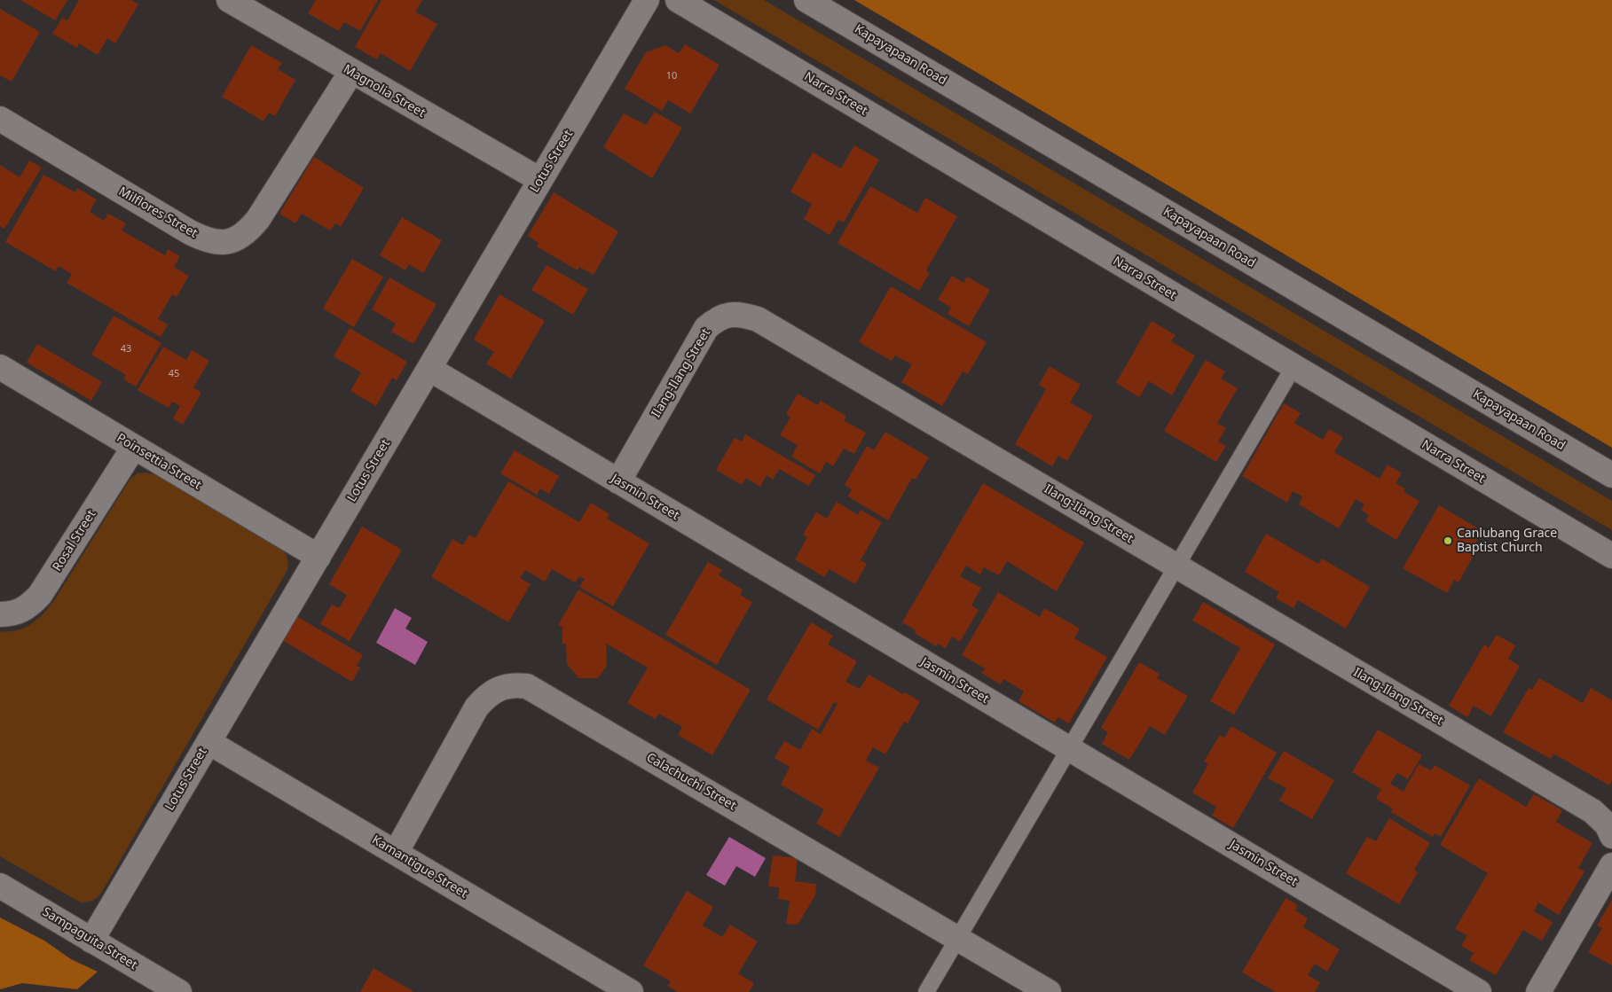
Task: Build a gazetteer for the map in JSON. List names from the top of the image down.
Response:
{
  "streets": {
    "street": [
      "Kapayapaan Road",
      "Magnolia Street",
      "Narra Street",
      "Lotus Street",
      "Milflores Street",
      "Ilang-Ilang Street",
      "Poinsettia Street",
      "Jasmin Street",
      "Rosal Street",
      "Calachuchi Street",
      "Kamantigue Street",
      "Sampaguita Street"
    ]
  },
  "crossings": [
    ["Magnolia Street", "Lotus Street"],
    ["Magnolia Street", "Milflores Street"],
    ["Lotus Street", "Poinsettia Street"],
    ["Lotus Street", "Jasmin Street"],
    ["Lotus Street", "Kamantigue Street"],
    ["Lotus Street", "Sampaguita Street"],
    ["Ilang-Ilang Street", "Jasmin Street"],
    ["Poinsettia Street", "Rosal Street"],
    ["Calachuchi Street", "Kamantigue Street"]
  ],
  "places": ["Canlubang Grace Baptist Church"],
  "house_numbers": ["10", "43", "45"]
}
